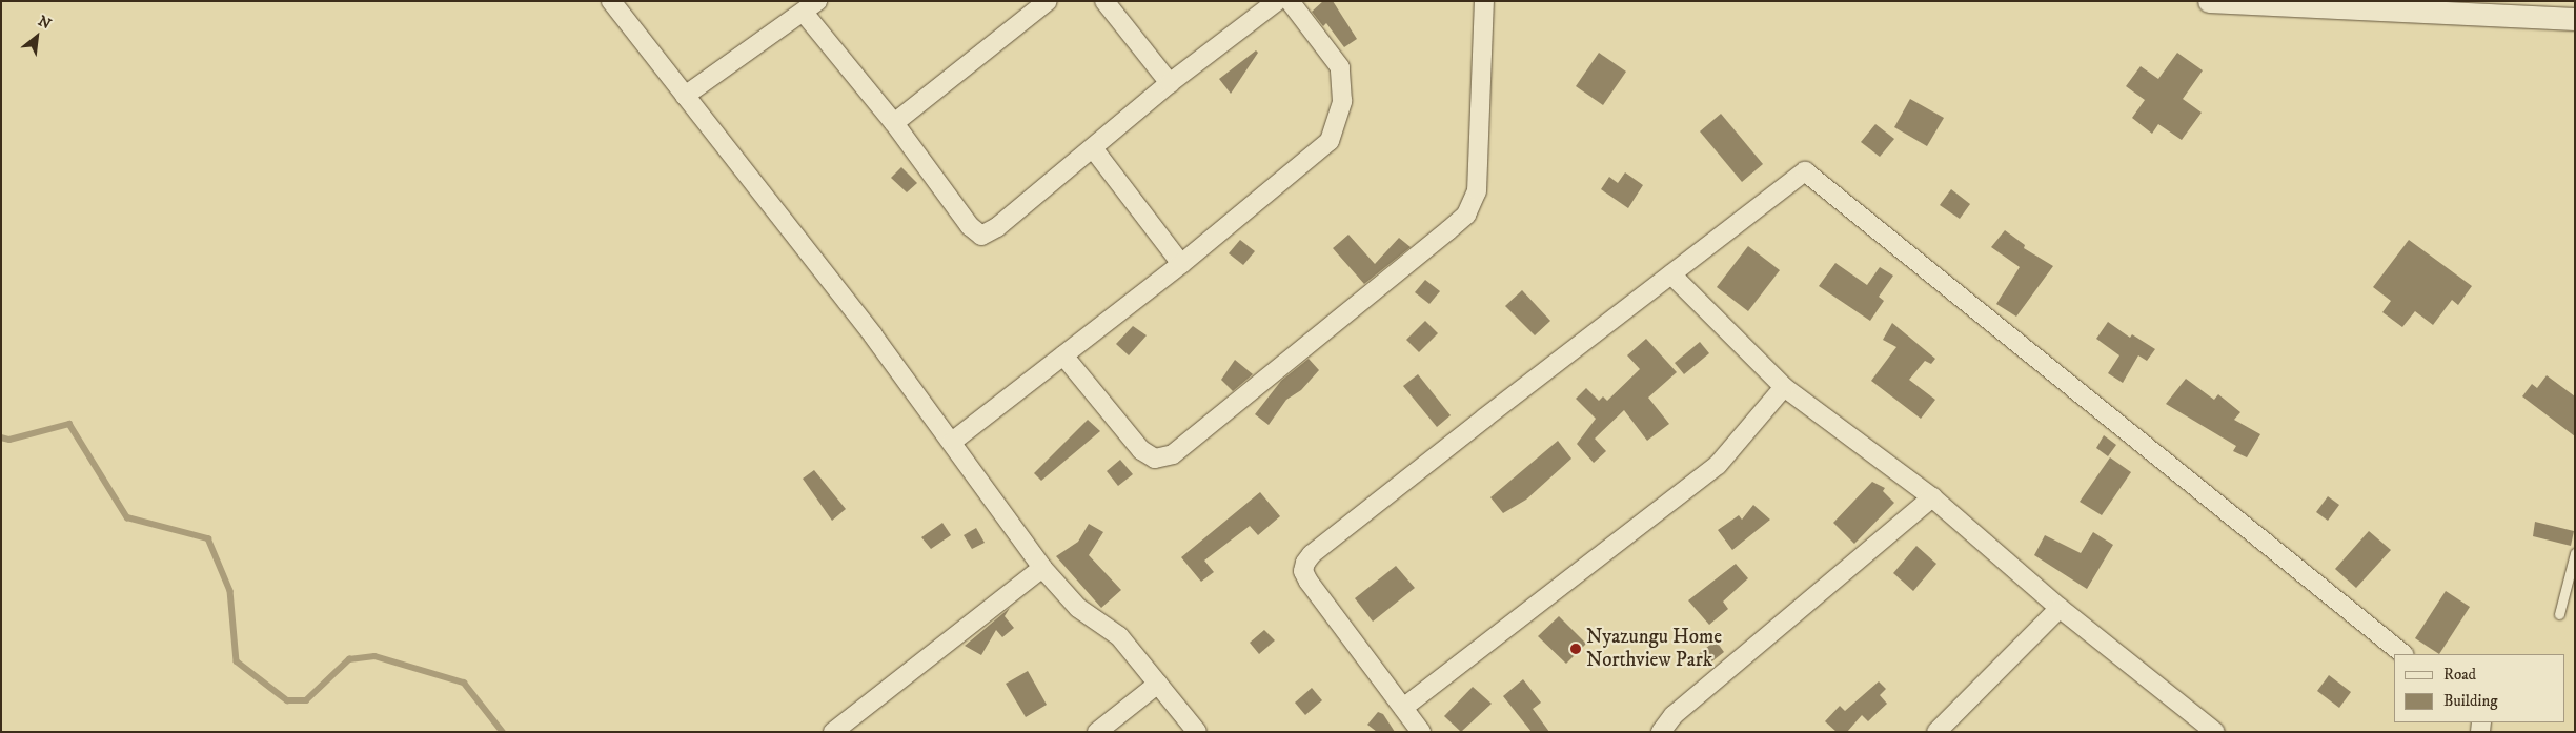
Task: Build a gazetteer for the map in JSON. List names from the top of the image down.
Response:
{
  "places": ["Nyazungu Home Northview Park"],
  "legend": ["Road", "Building"],
  "north": "top right"
}
